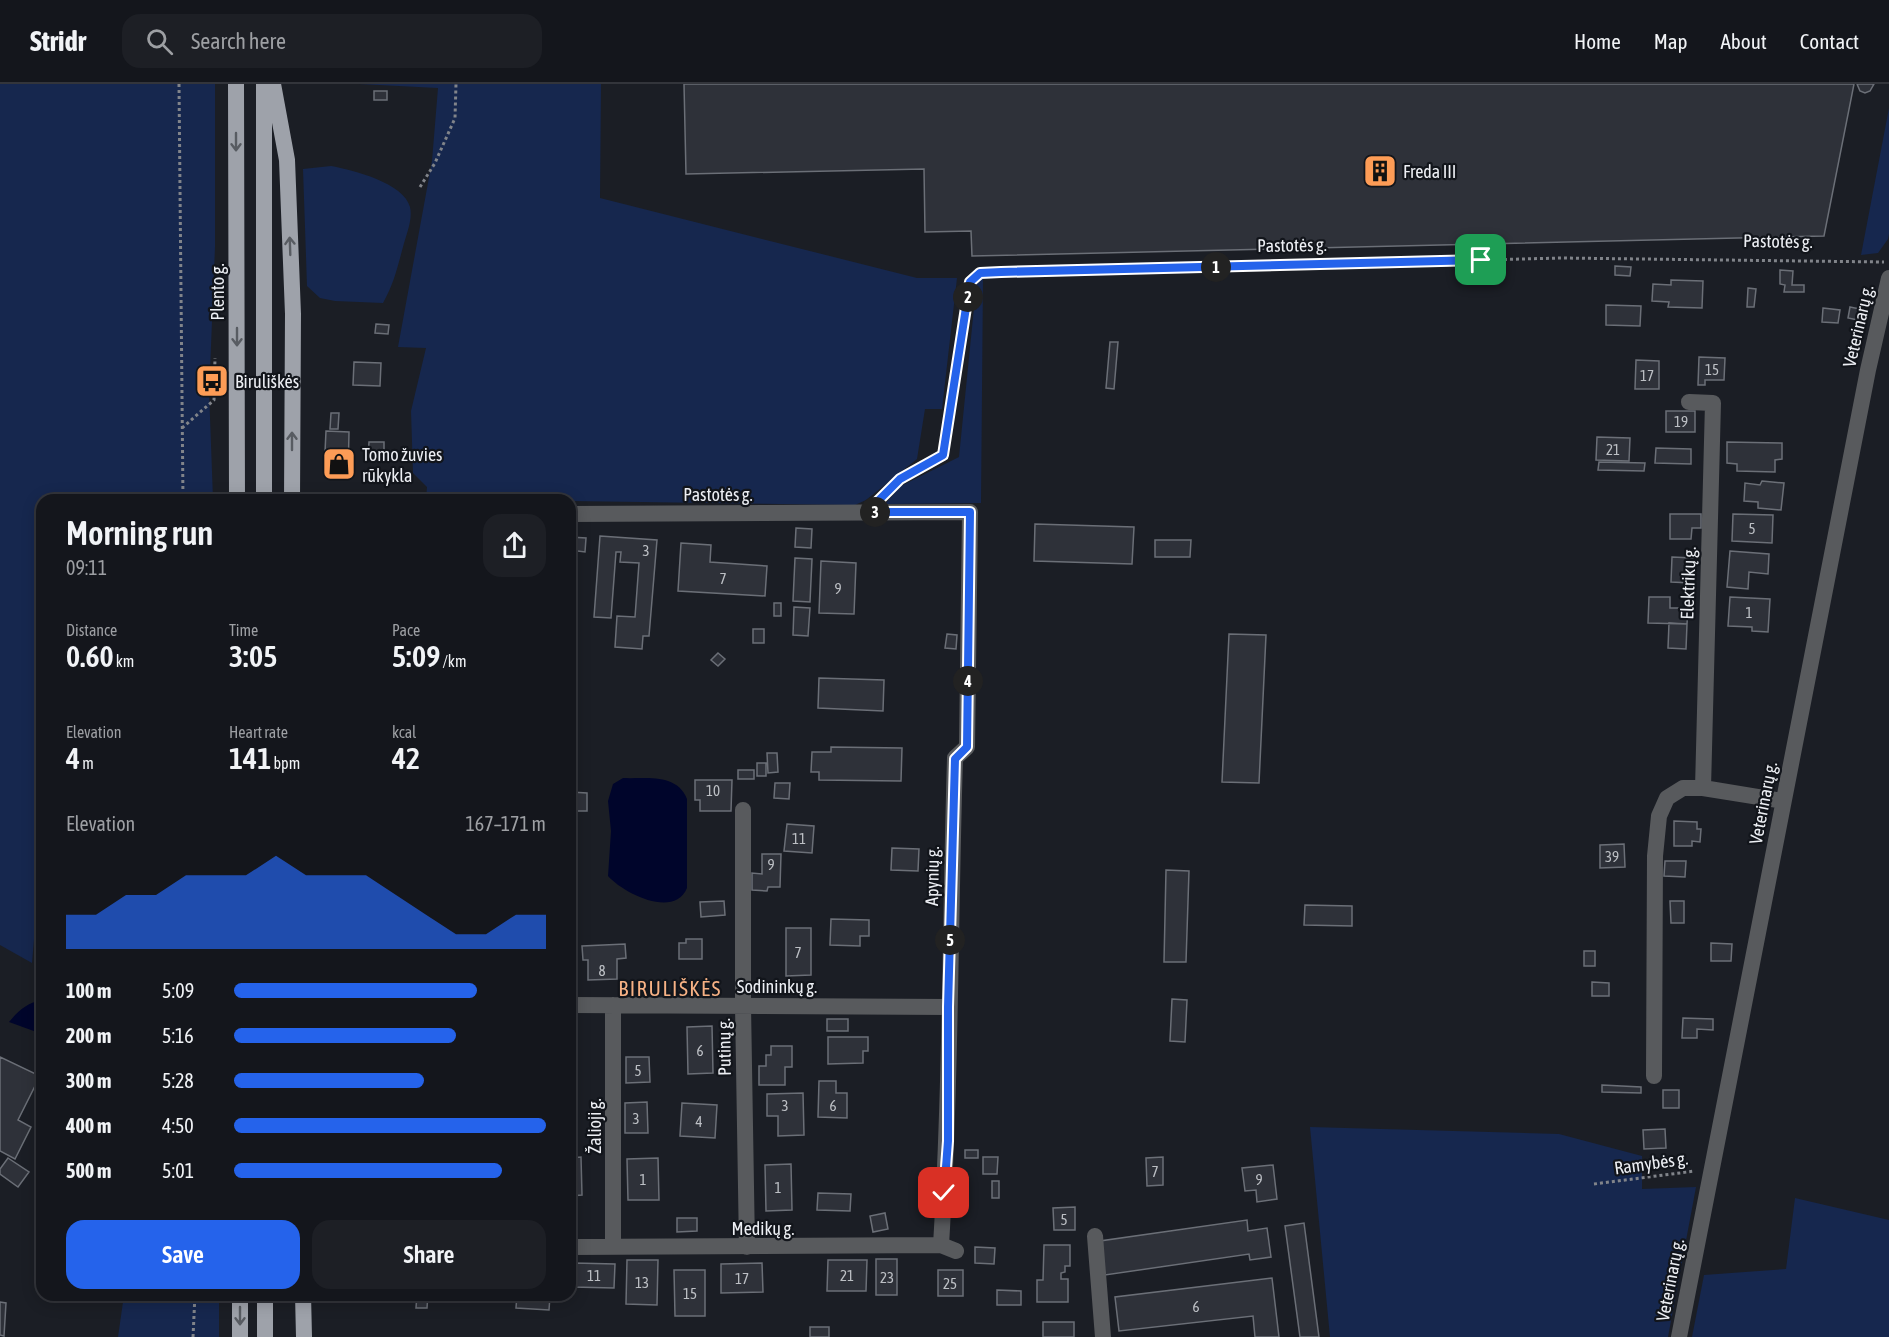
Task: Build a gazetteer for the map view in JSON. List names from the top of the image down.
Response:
{
  "streets": {
    "highway": ["Plento g."],
    "street": [
      "Pastotės g.",
      "Veterinarų g.",
      "Elektrikų g.",
      "Apynių g.",
      "Sodininkų g.",
      "Putinų g.",
      "Žalioji g.",
      "Medikų g."
    ],
    "path": ["Ramybės g."]
  },
  "crossings": [
    ["Pastotės g.", "Apynių g."],
    ["Veterinarų g.", "Ramybės g."],
    ["Apynių g.", "Sodininkų g."],
    ["Apynių g.", "Medikų g."],
    ["Sodininkų g.", "Putinų g."],
    ["Sodininkų g.", "Žalioji g."],
    ["Putinų g.", "Medikų g."],
    ["Žalioji g.", "Medikų g."]
  ],
  "districts": ["BIRULIŠKĖS"],
  "places": {
    "building": ["Freda III"],
    "bus stop": ["Biruliškės"],
    "shop": ["Tomo žuvies rūkykla"]
  },
  "house_numbers": [
    "15",
    "17",
    "19",
    "21",
    "5",
    "3",
    "7",
    "9",
    "1",
    "10",
    "11",
    "39",
    "9",
    "7",
    "8",
    "6",
    "5",
    "3",
    "6",
    "3",
    "4",
    "7",
    "1",
    "9",
    "1",
    "5",
    "11",
    "21",
    "23",
    "17",
    "13",
    "25",
    "15",
    "6"
  ],
  "page": {
    "header": "Stridr",
    "search": "Search here",
    "nav": [
      "Home",
      "Map",
      "About",
      "Contact"
    ],
    "pins": [
      "1",
      "2",
      "3",
      "4",
      "5"
    ],
    "heading": ["Morning run", "09:11"],
    "stats": [
      ["Distance", "0.60 km"],
      ["Time", "3:05"],
      ["Pace", "5:09 /km"],
      ["Elevation", "4 m"],
      ["Heart rate", "141 bpm"],
      ["kcal", "42"]
    ],
    "chart": ["Elevation", "167–171 m"],
    "list": [
      {
        "name": "100 m",
        "note": "5:09"
      },
      {
        "name": "200 m",
        "note": "5:16"
      },
      {
        "name": "300 m",
        "note": "5:28"
      },
      {
        "name": "400 m",
        "note": "4:50"
      },
      {
        "name": "500 m",
        "note": "5:01"
      }
    ],
    "buttons": ["Save", "Share"]
  }
}
